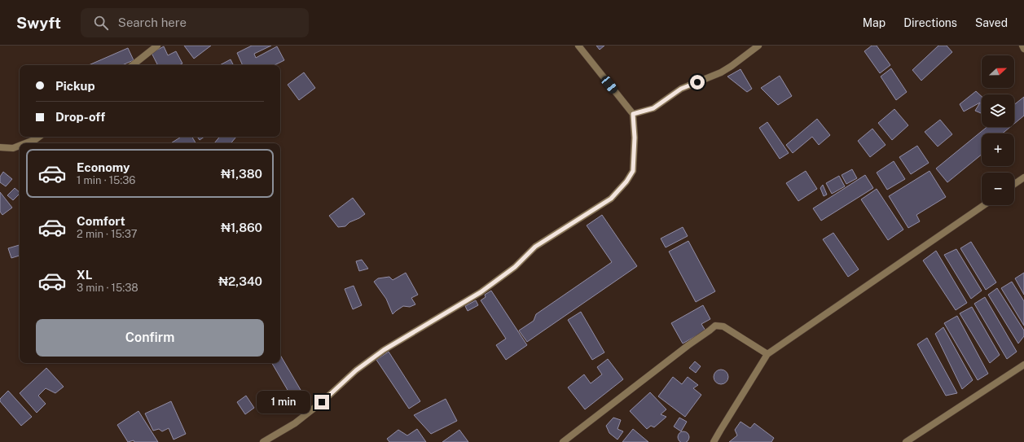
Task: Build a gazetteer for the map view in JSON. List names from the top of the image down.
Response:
{
  "north": "right",
  "page": {
    "header": "Swyft",
    "search": "Search here",
    "nav": ["Map", "Directions", "Saved"],
    "map_buttons": ["+", "−"],
    "banner": ["Pickup", "Drop-off"],
    "list": [
      {
        "name": "Economy",
        "note": "1 min · 15:36",
        "value": "₦1,380"
      },
      {
        "name": "Comfort",
        "note": "2 min · 15:37",
        "value": "₦1,860"
      },
      {
        "name": "XL",
        "note": "3 min · 15:38",
        "value": "₦2,340"
      }
    ],
    "buttons": "Confirm",
    "bubble": "1 min"
  }
}
